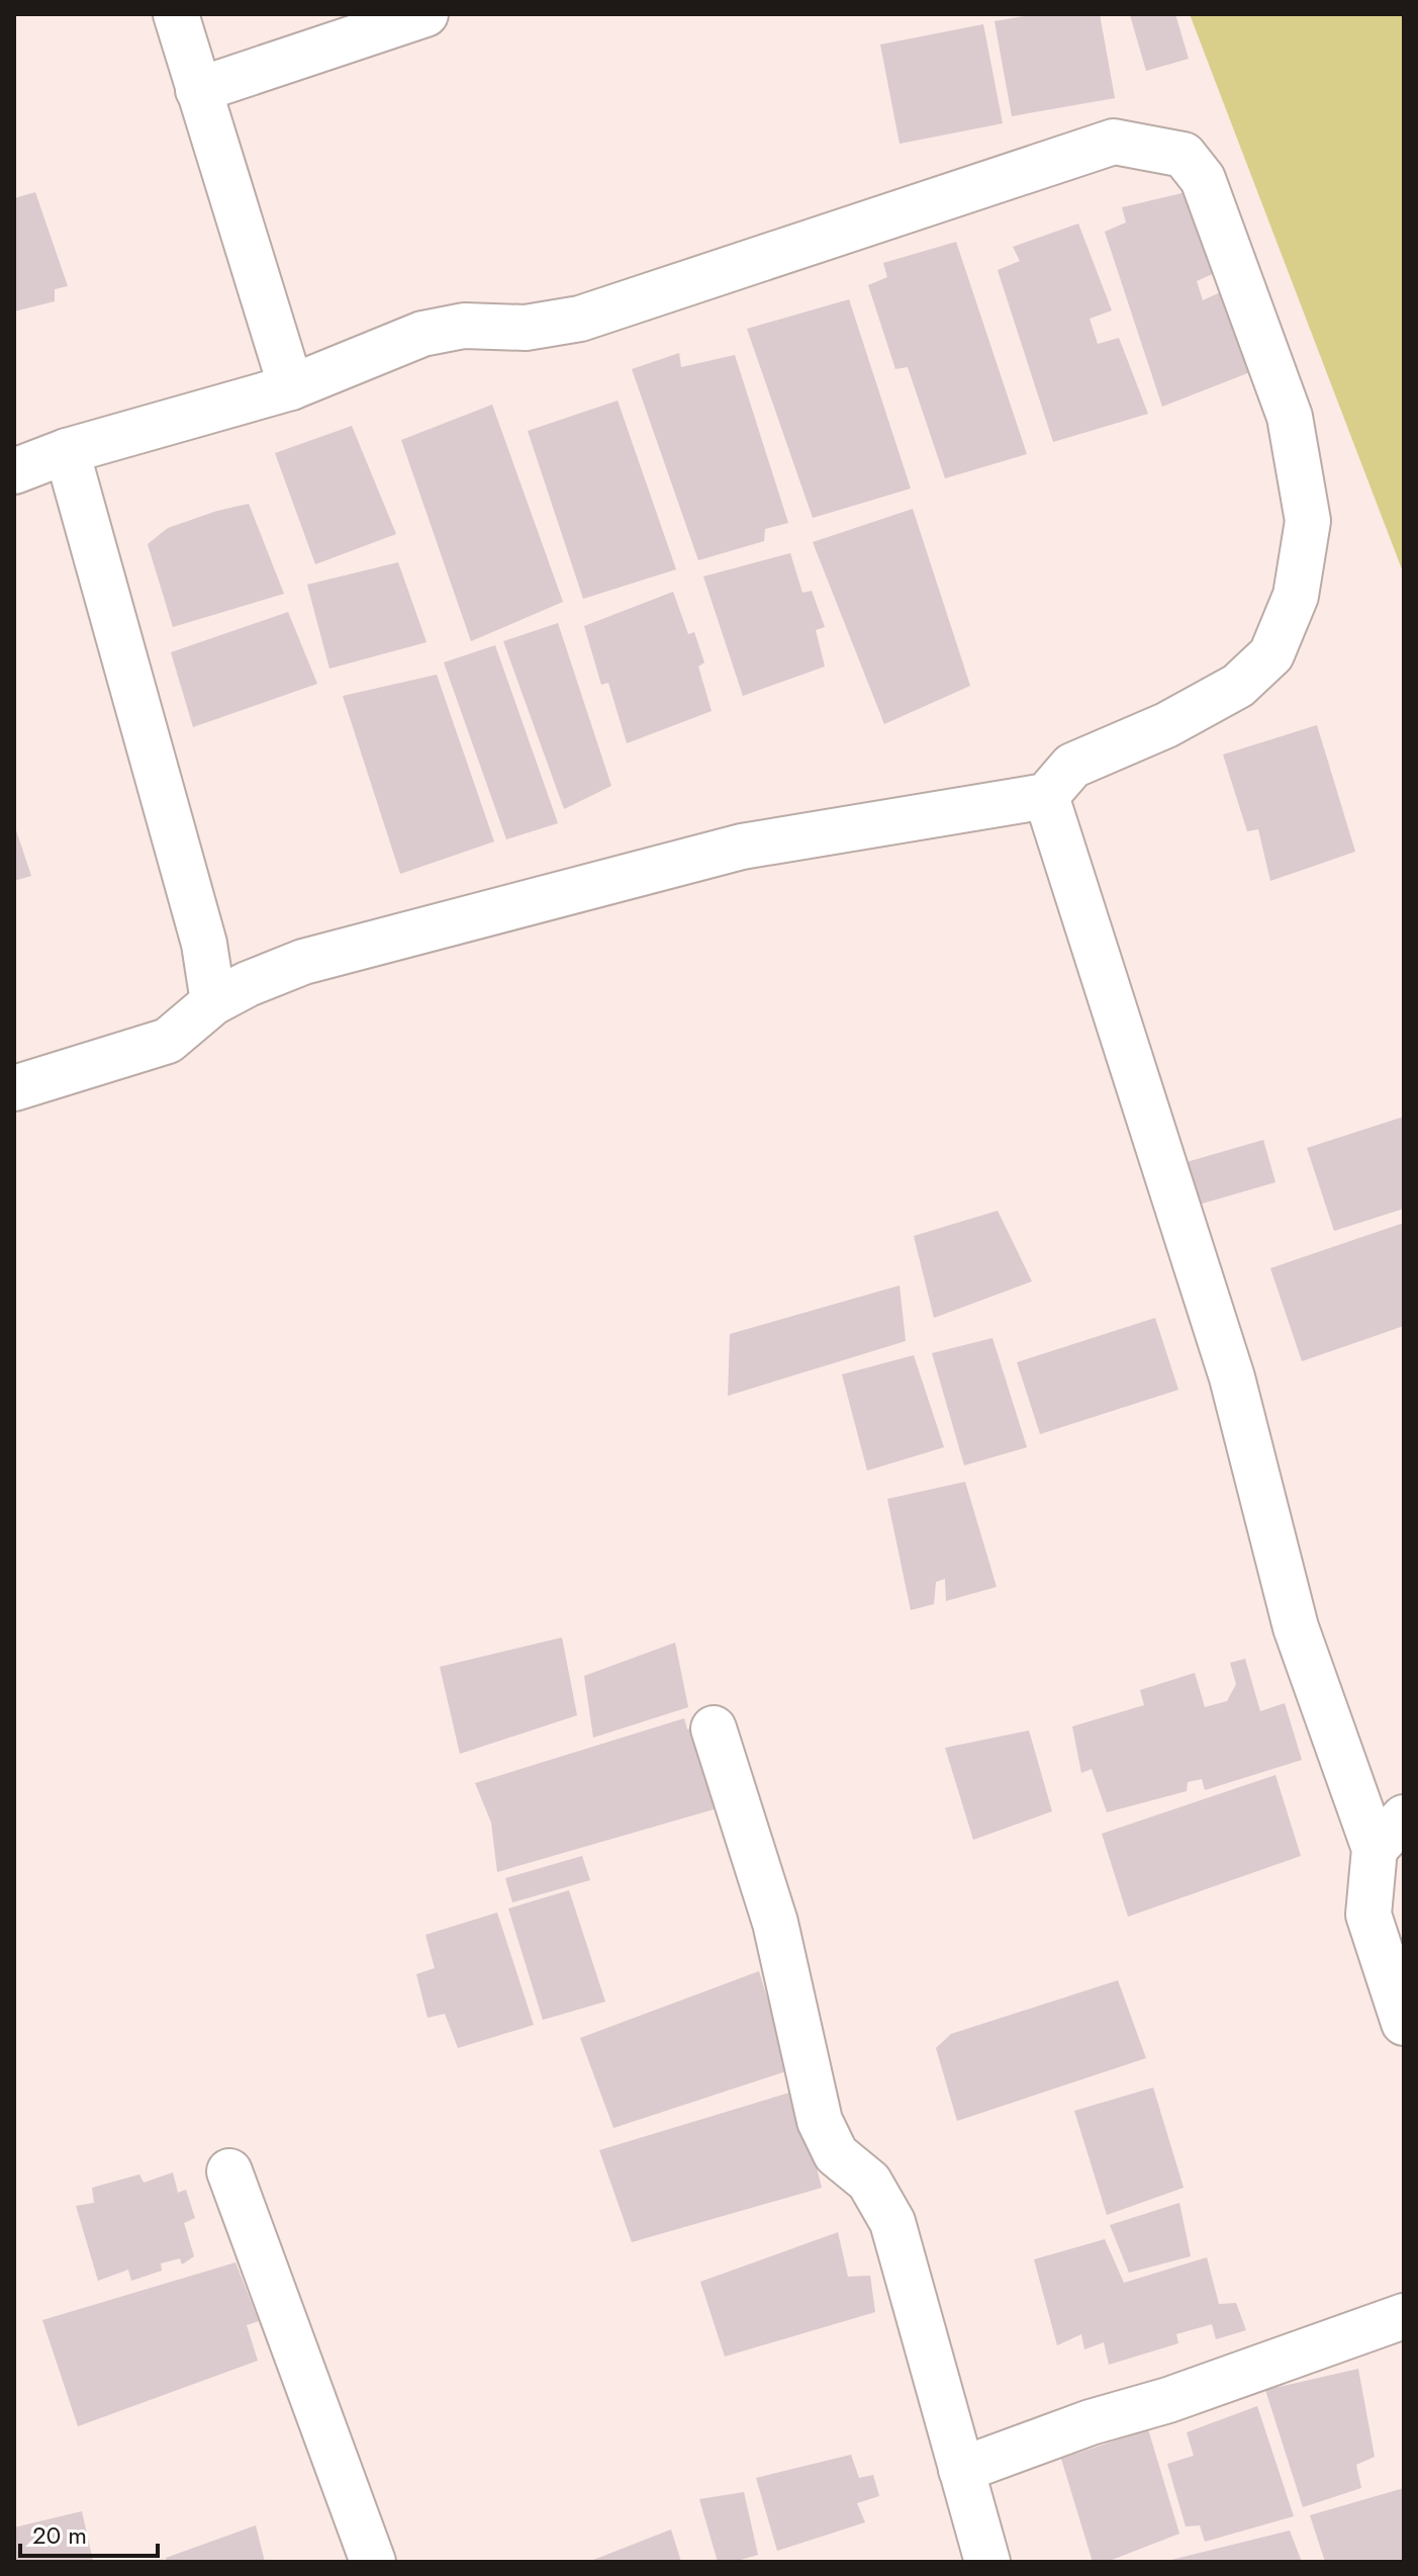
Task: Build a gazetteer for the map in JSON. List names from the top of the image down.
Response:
{
  "scale_bar": "20 m"
}
